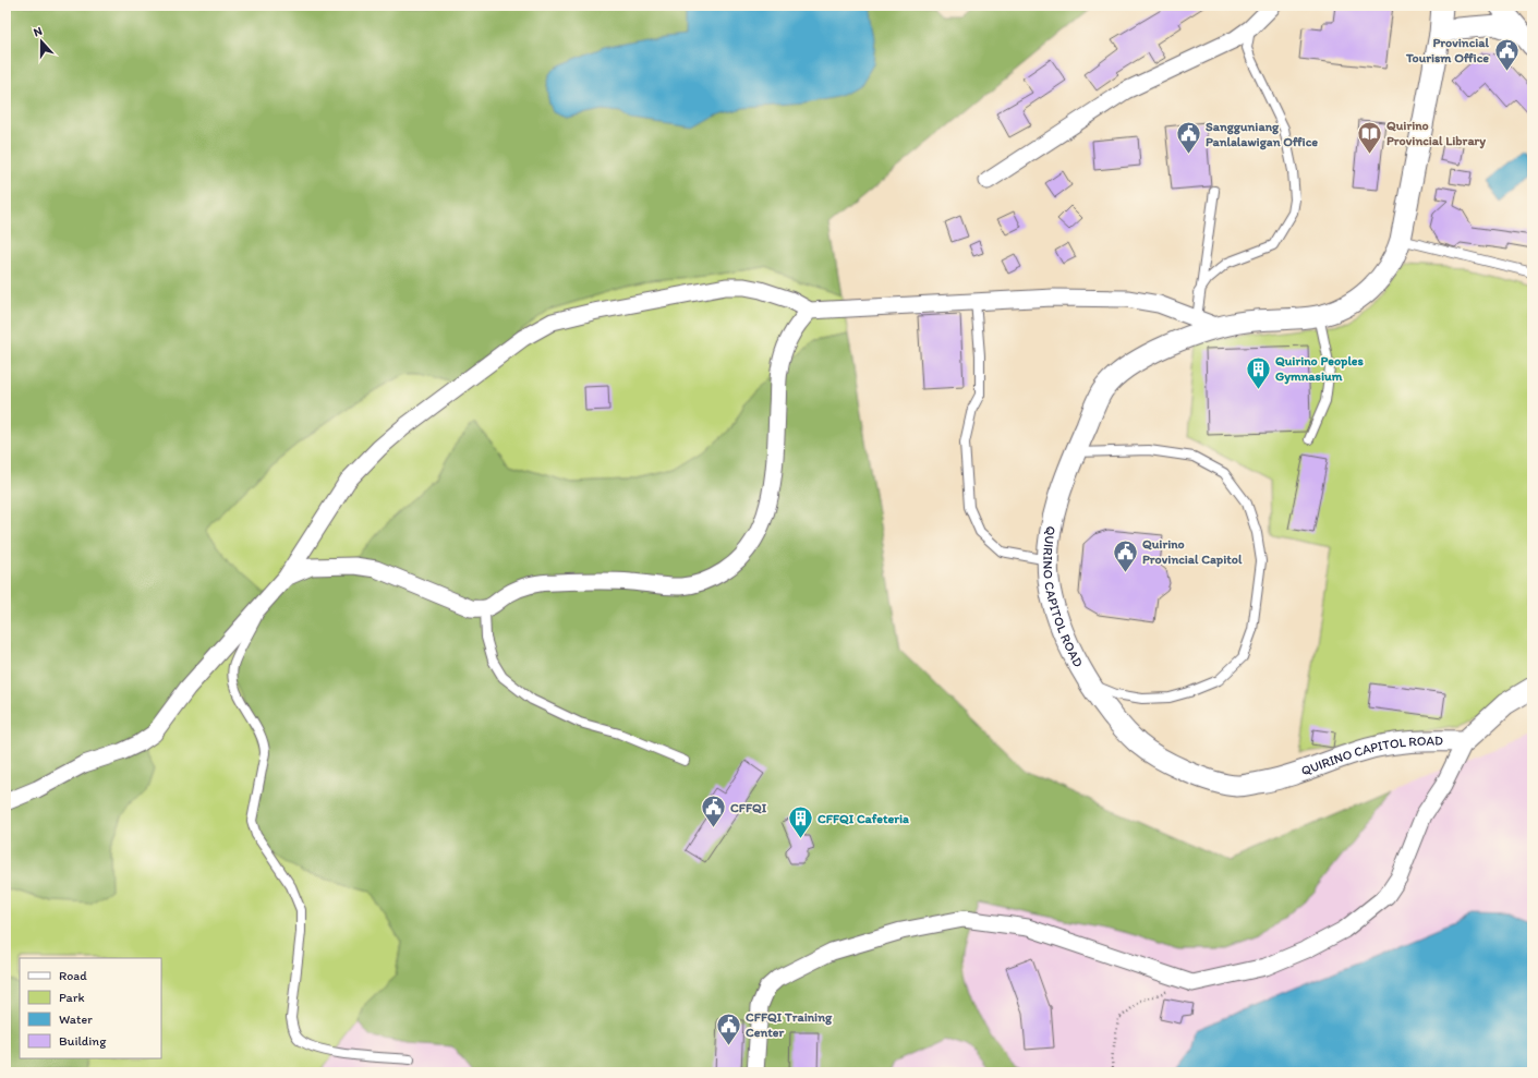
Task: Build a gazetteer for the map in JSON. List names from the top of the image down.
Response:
{
  "streets": {
    "street": ["QUIRINO CAPITOL ROAD"]
  },
  "places": {
    "public building": [
      "Provincial Tourism Office",
      "Sangguniang Panlalawigan Office",
      "Quirino Provincial Capitol",
      "CFFQI",
      "CFFQI Training Center"
    ],
    "library": ["Quirino Provincial Library"],
    "building": ["Quirino Peoples Gymnasium", "CFFQI Cafeteria"]
  },
  "legend": [
    "Road",
    "Park",
    "Water",
    "Building"
  ],
  "north": "top"
}
